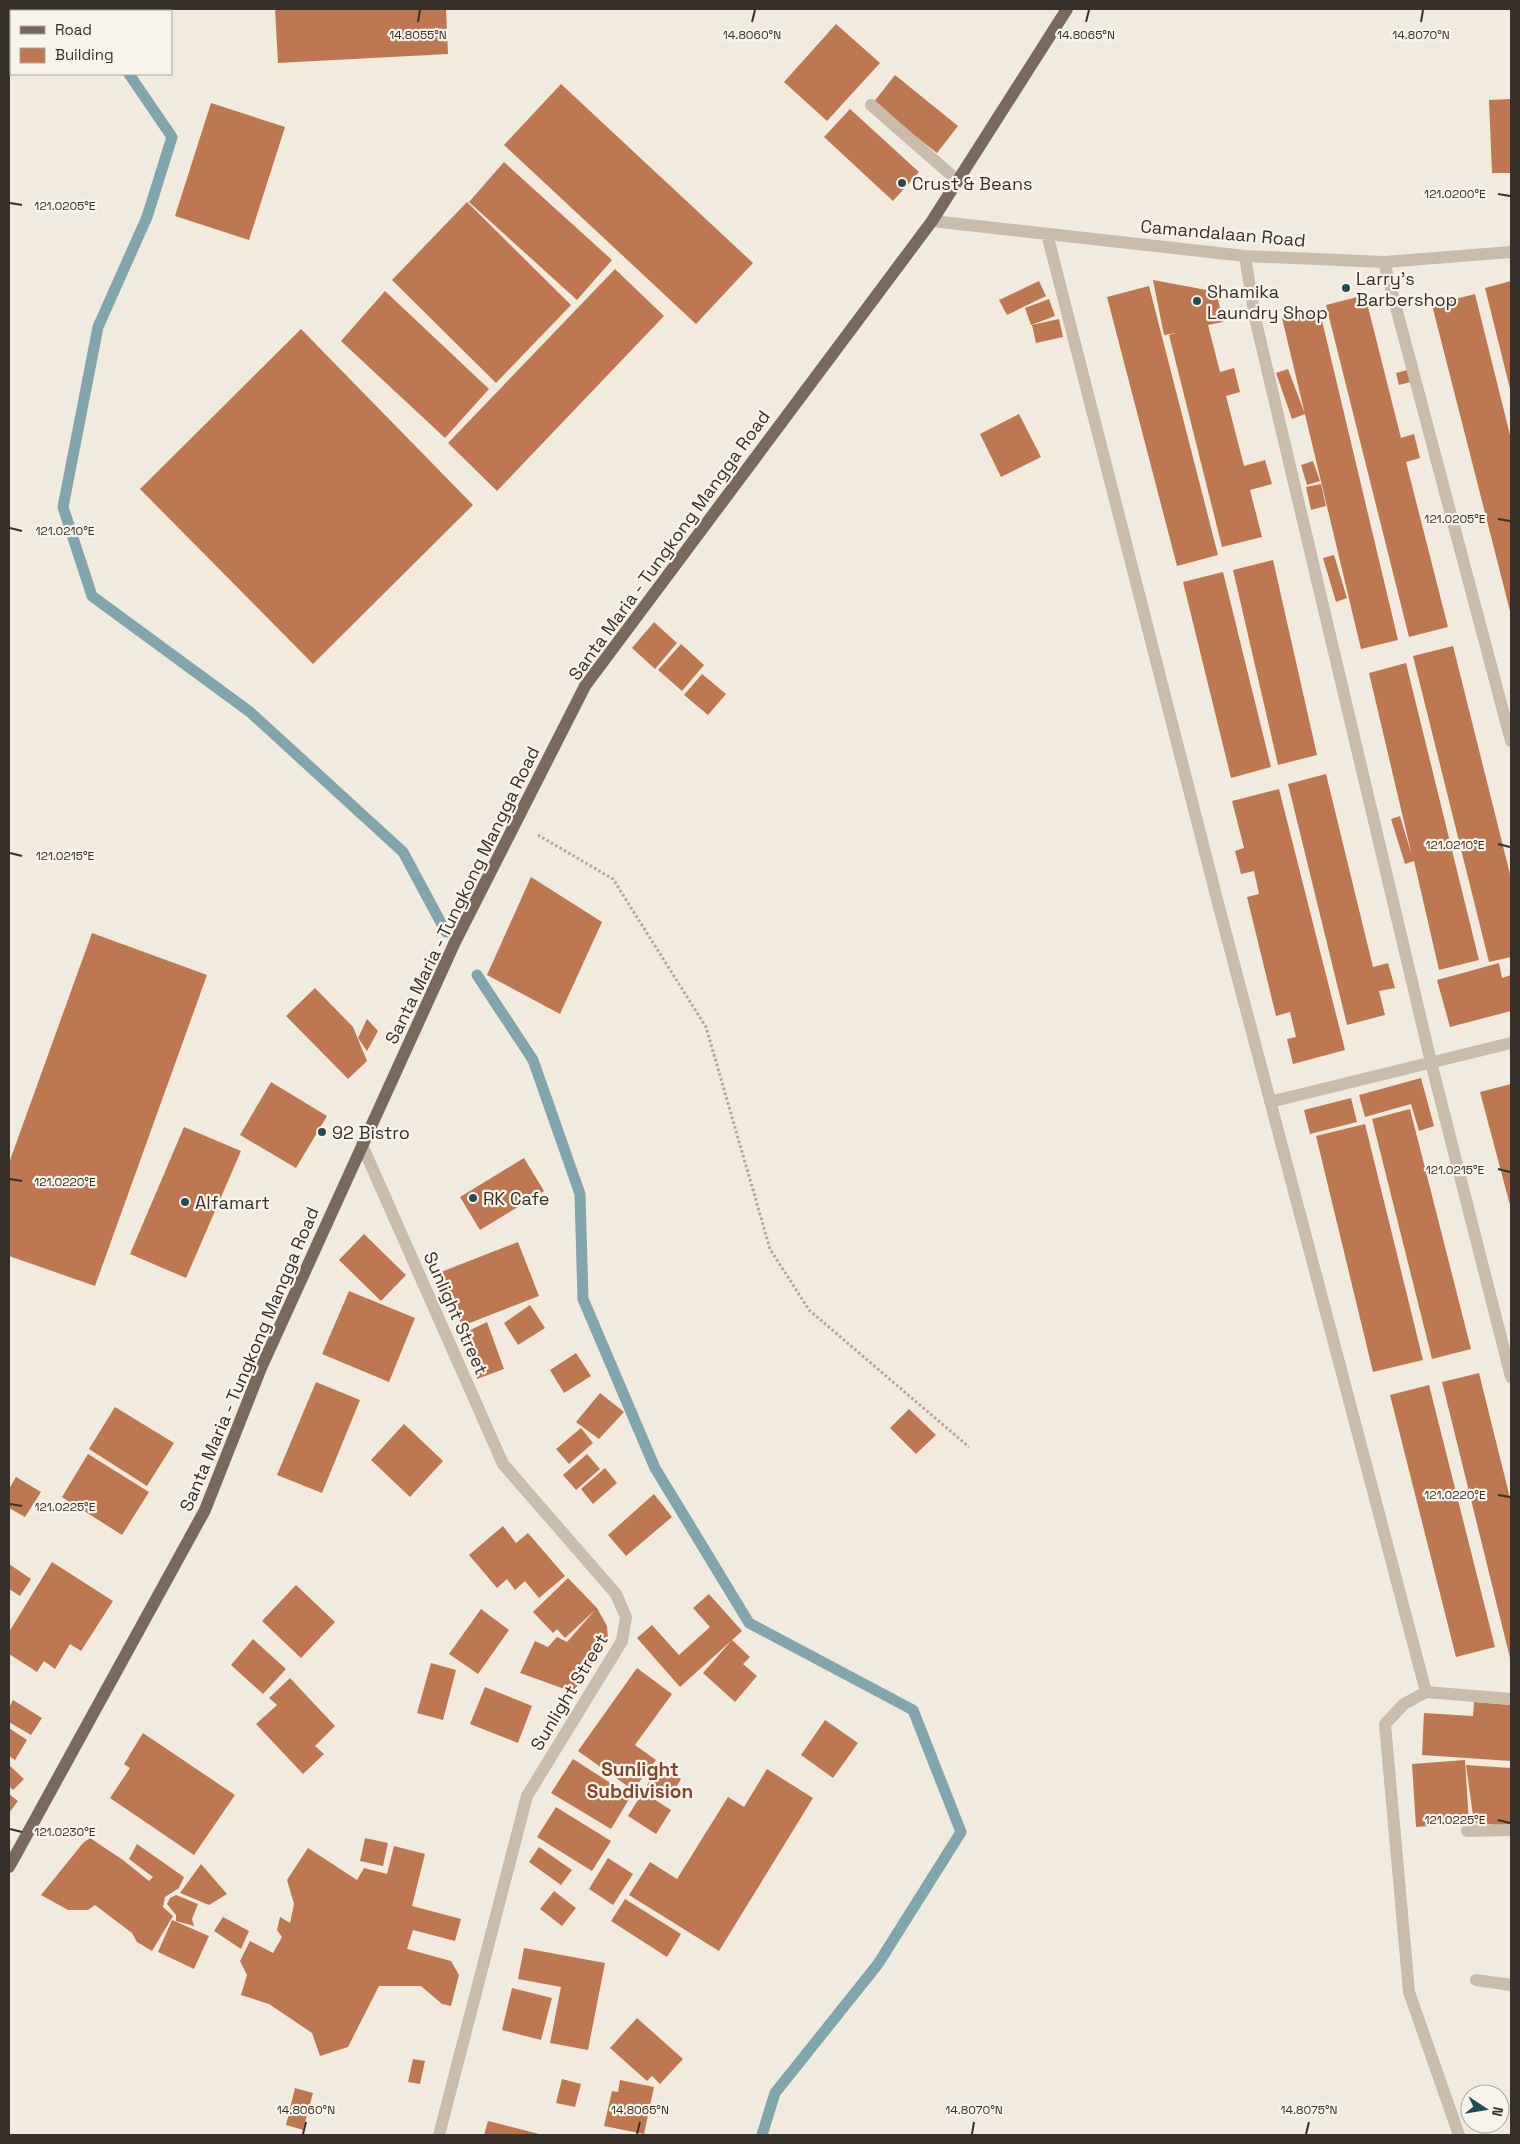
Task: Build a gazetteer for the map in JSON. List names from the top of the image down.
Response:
{
  "streets": {
    "main road": ["Santa Maria - Tungkong Mangga Road"],
    "street": ["Camandalaan Road", "Sunlight Street"]
  },
  "crossings": [
    ["Camandalaan Road", "Santa Maria - Tungkong Mangga Road"],
    ["Santa Maria - Tungkong Mangga Road", "Sunlight Street"]
  ],
  "districts": ["Sunlight Subdivision"],
  "places": [
    "Crust & Beans",
    "Larry's Barbershop",
    "Shamika Laundry Shop",
    "92 Bistro",
    "RK Cafe",
    "Alfamart"
  ],
  "legend": ["Road", "Building"],
  "north": "right",
  "coordinates": [
    "14.8055°N",
    "14.8060°N",
    "14.8065°N",
    "14.8070°N",
    "121.0200°E",
    "121.0205°E",
    "121.0210°E",
    "121.0215°E",
    "121.0220°E",
    "121.0225°E",
    "121.0230°E",
    "14.8075°N"
  ]
}
